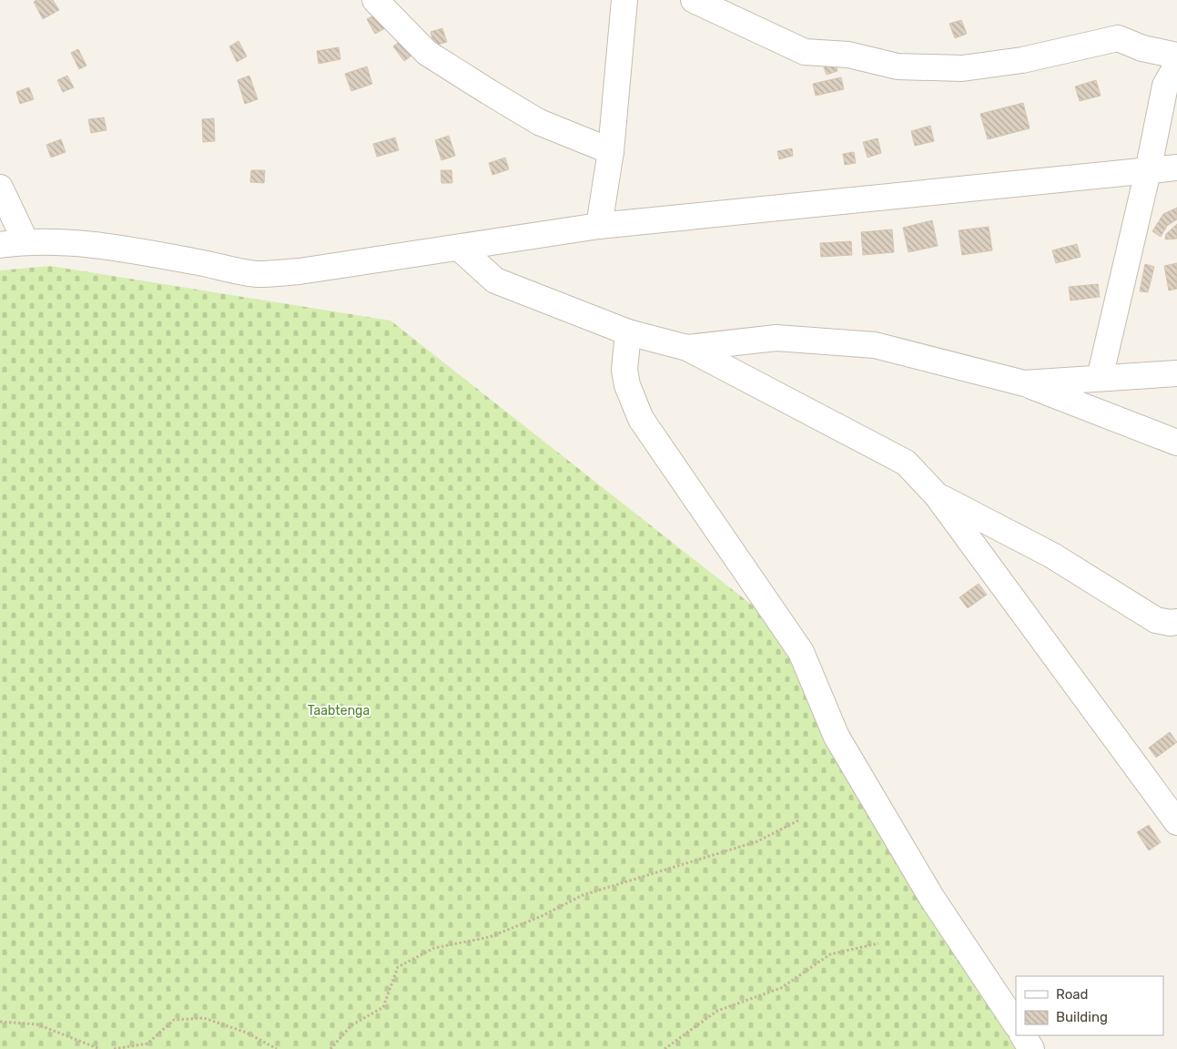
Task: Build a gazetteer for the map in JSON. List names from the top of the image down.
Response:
{
  "parks": ["Taabtenga"],
  "legend": ["Road", "Building"]
}
